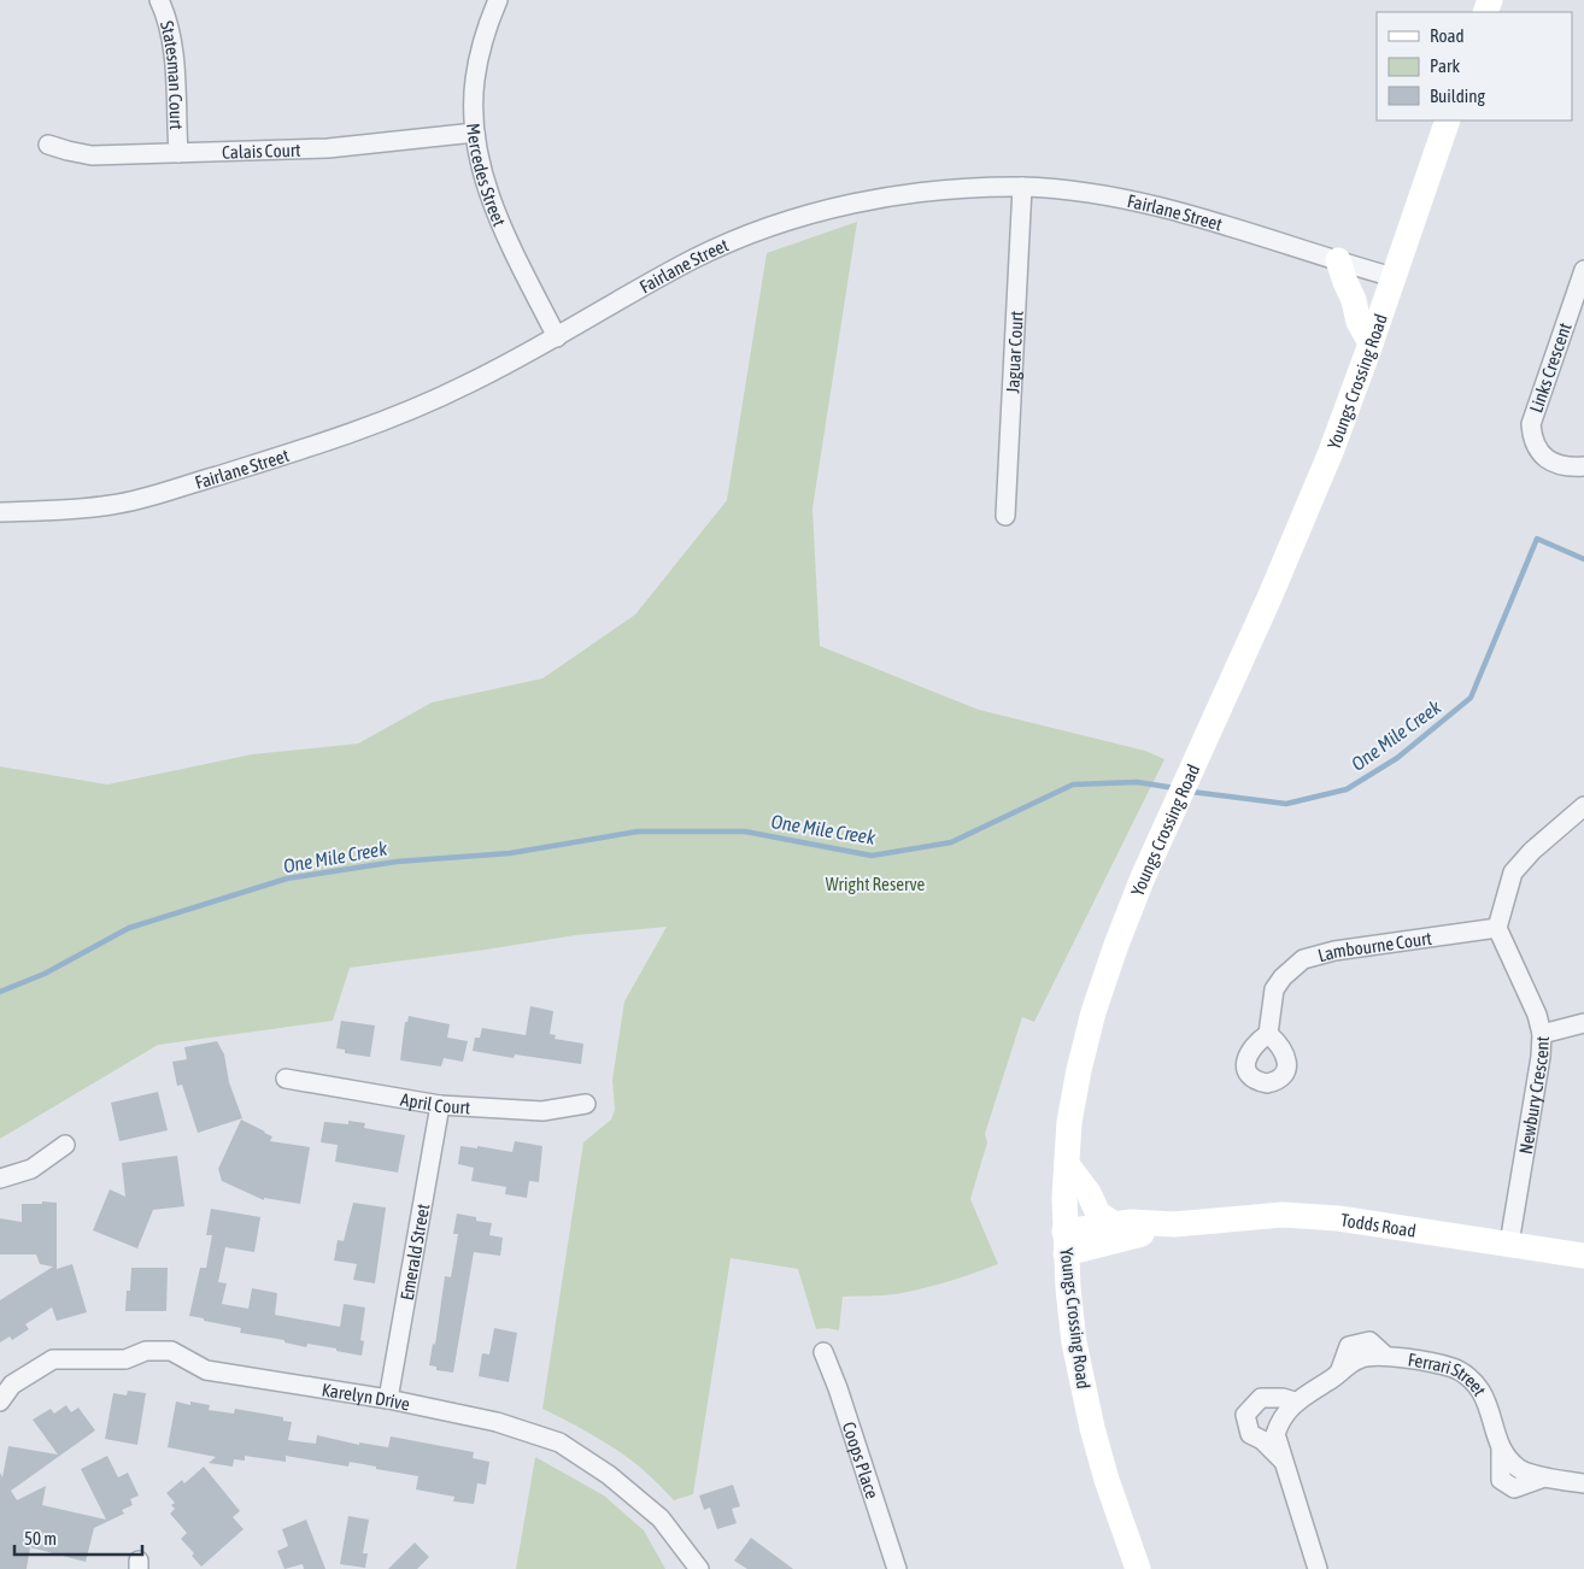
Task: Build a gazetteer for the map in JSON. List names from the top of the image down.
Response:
{
  "streets": {
    "main road": ["Youngs Crossing Road", "Todds Road"],
    "street": [
      "Statesman Court",
      "Calais Court",
      "Mercedes Street",
      "Fairlane Street",
      "Jaguar Court",
      "Links Crescent",
      "Lambourne Court",
      "Newbury Crescent",
      "April Court",
      "Emerald Street",
      "Ferrari Street",
      "Karelyn Drive",
      "Coops Place"
    ]
  },
  "crossings": [
    ["Statesman Court", "Calais Court"],
    ["Calais Court", "Mercedes Street"],
    ["Mercedes Street", "Fairlane Street"],
    ["Fairlane Street", "Jaguar Court"],
    ["Fairlane Street", "Youngs Crossing Road"],
    ["Youngs Crossing Road", "Todds Road"],
    ["Lambourne Court", "Newbury Crescent"],
    ["Newbury Crescent", "Todds Road"],
    ["April Court", "Emerald Street"],
    ["Emerald Street", "Karelyn Drive"]
  ],
  "water": ["One Mile Creek"],
  "parks": ["Wright Reserve"],
  "legend": ["Road", "Park", "Building"],
  "scale_bar": "50 m"
}
